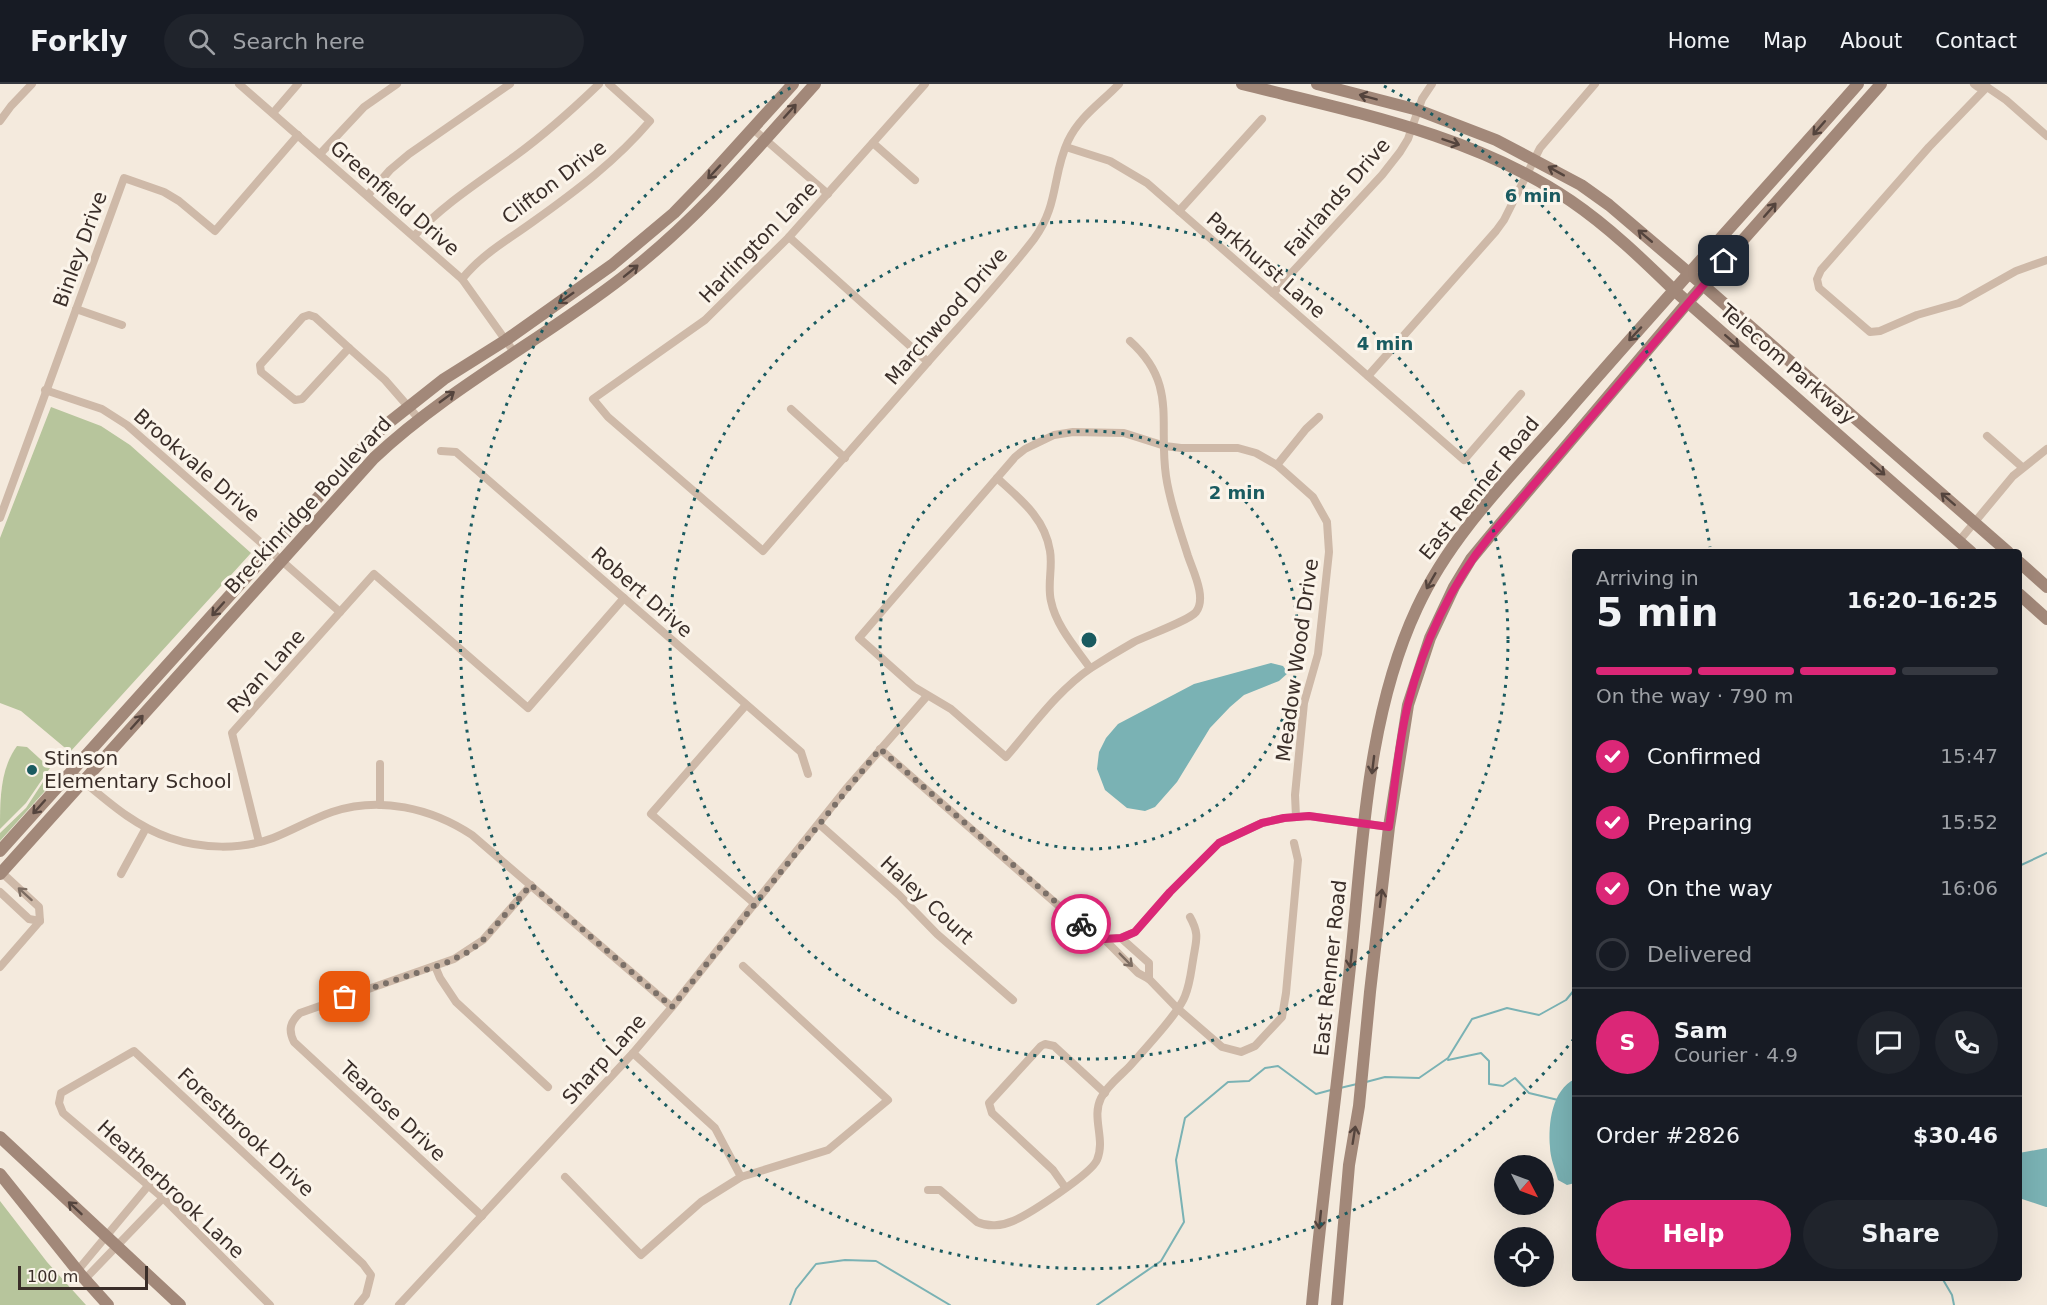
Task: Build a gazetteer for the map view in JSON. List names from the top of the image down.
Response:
{
  "streets": {
    "street": [
      "Clifton Drive",
      "Fairlands Drive",
      "Greenfield Drive",
      "Harlington Lane",
      "Binley Drive",
      "Parkhurst Lane",
      "Marchwood Drive",
      "Telecom Parkway",
      "Brookvale Drive",
      "East Renner Road",
      "Breckinridge Boulevard",
      "Robert Drive",
      "Meadow Wood Drive",
      "Ryan Lane",
      "Haley Court",
      "Sharp Lane",
      "Tearose Drive",
      "Forestbrook Drive",
      "Heatherbrook Lane"
    ]
  },
  "crossings": [
    ["Clifton Drive", "Greenfield Drive"],
    ["Fairlands Drive", "Parkhurst Lane"],
    ["Fairlands Drive", "Telecom Parkway"],
    ["Greenfield Drive", "Binley Drive"],
    ["Greenfield Drive", "Breckinridge Boulevard"],
    ["Harlington Lane", "Marchwood Drive"],
    ["Binley Drive", "Brookvale Drive"],
    ["Parkhurst Lane", "Marchwood Drive"],
    ["Telecom Parkway", "East Renner Road"],
    ["Brookvale Drive", "Breckinridge Boulevard"],
    ["Brookvale Drive", "Ryan Lane"],
    ["Robert Drive", "Ryan Lane"],
    ["Meadow Wood Drive", "Sharp Lane"],
    ["Haley Court", "Sharp Lane"],
    ["Sharp Lane", "Tearose Drive"],
    ["Forestbrook Drive", "Heatherbrook Lane"]
  ],
  "places": ["Stinson Elementary School"],
  "scale_bar": "100 m",
  "north": "bottom right",
  "page": {
    "header": "Forkly",
    "search": "Search here",
    "nav": [
      "Home",
      "Map",
      "About",
      "Contact"
    ],
    "heading": ["5 min", "Arriving in", "16:20–16:25"],
    "panel": [
      "Sam",
      "Courier · 4.9",
      "Order #2826",
      "$30.46"
    ],
    "bar": "On the way · 790 m",
    "list": [
      ["Confirmed", "15:47"],
      ["Preparing", "15:52"],
      ["On the way", "16:06"],
      "Delivered"
    ],
    "round": "S",
    "buttons": ["Help", "Share"],
    "scale": "100 m"
  },
  "rings": ["6 min", "4 min", "2 min"]
}
